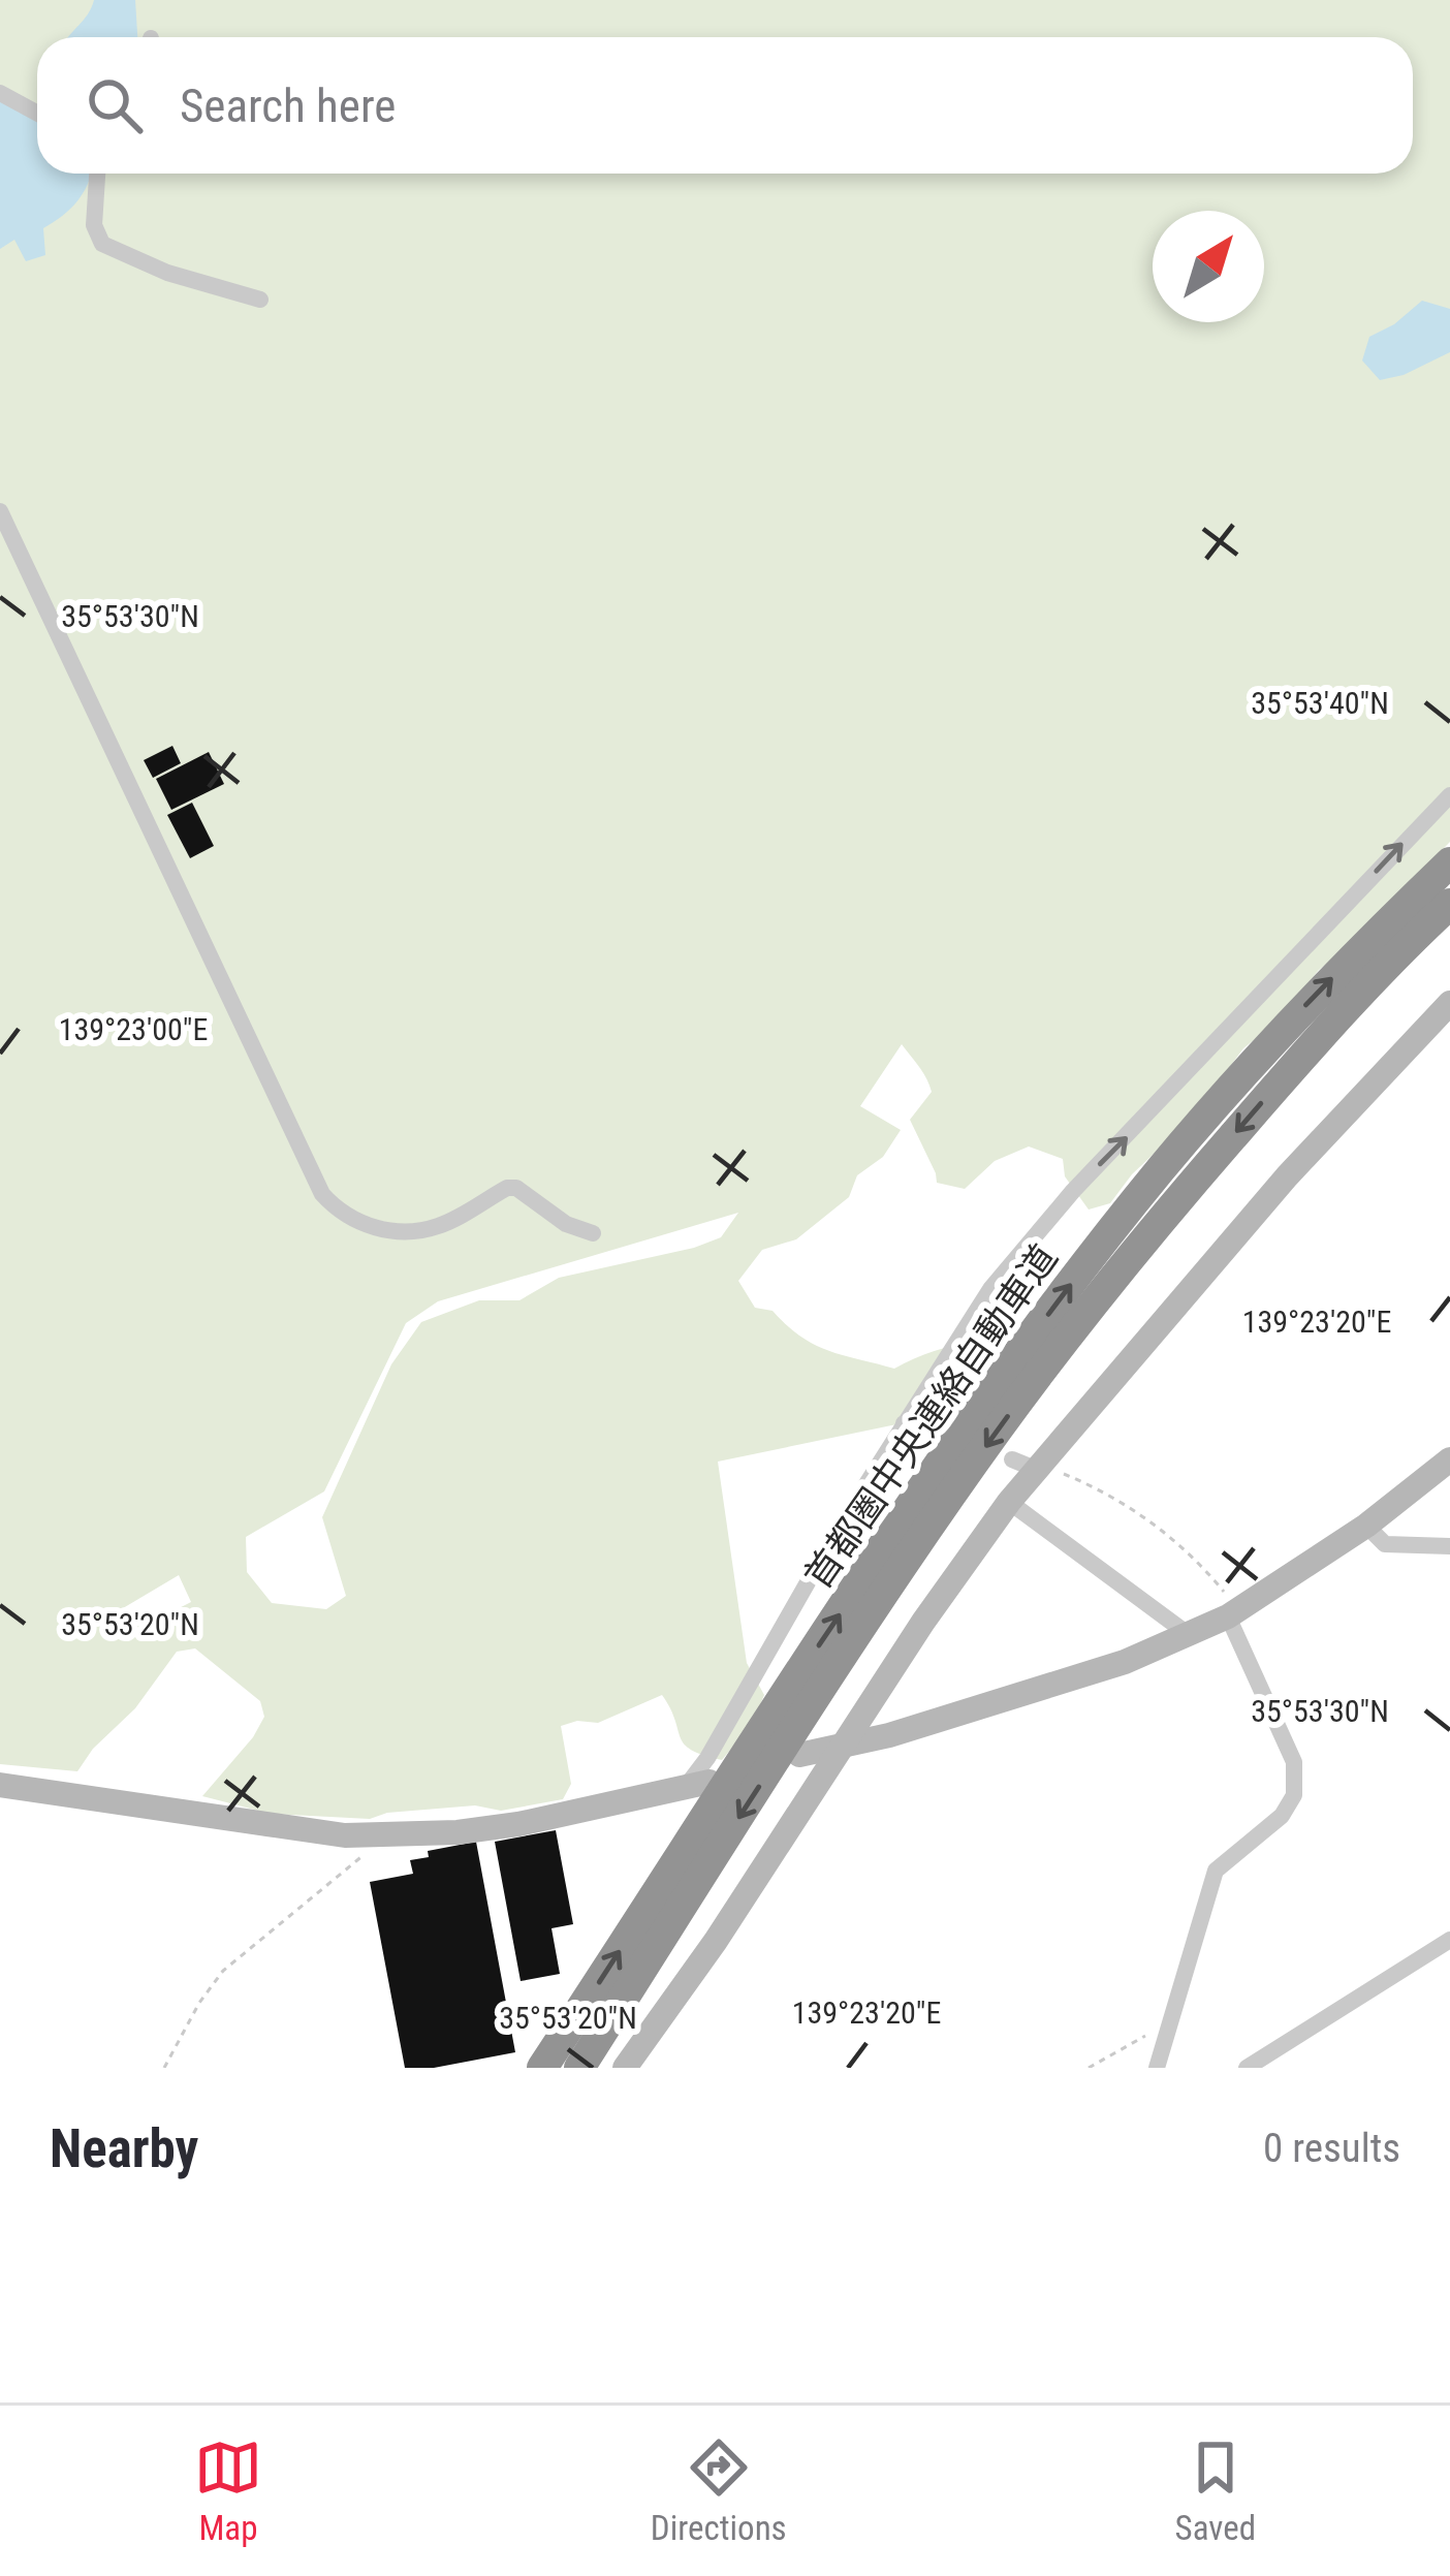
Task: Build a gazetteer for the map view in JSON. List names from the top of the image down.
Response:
{
  "streets": {
    "highway": ["首都圏中央連絡自動車道"]
  },
  "north": "top right",
  "page": {
    "search": "Search here",
    "heading": ["Nearby", "0 results"],
    "nav": ["Map", "Directions", "Saved"]
  },
  "coordinates": [
    "35°53'30\"N",
    "35°53'40\"N",
    "139°23'00\"E",
    "139°23'20\"E",
    "35°53'20\"N"
  ]
}
